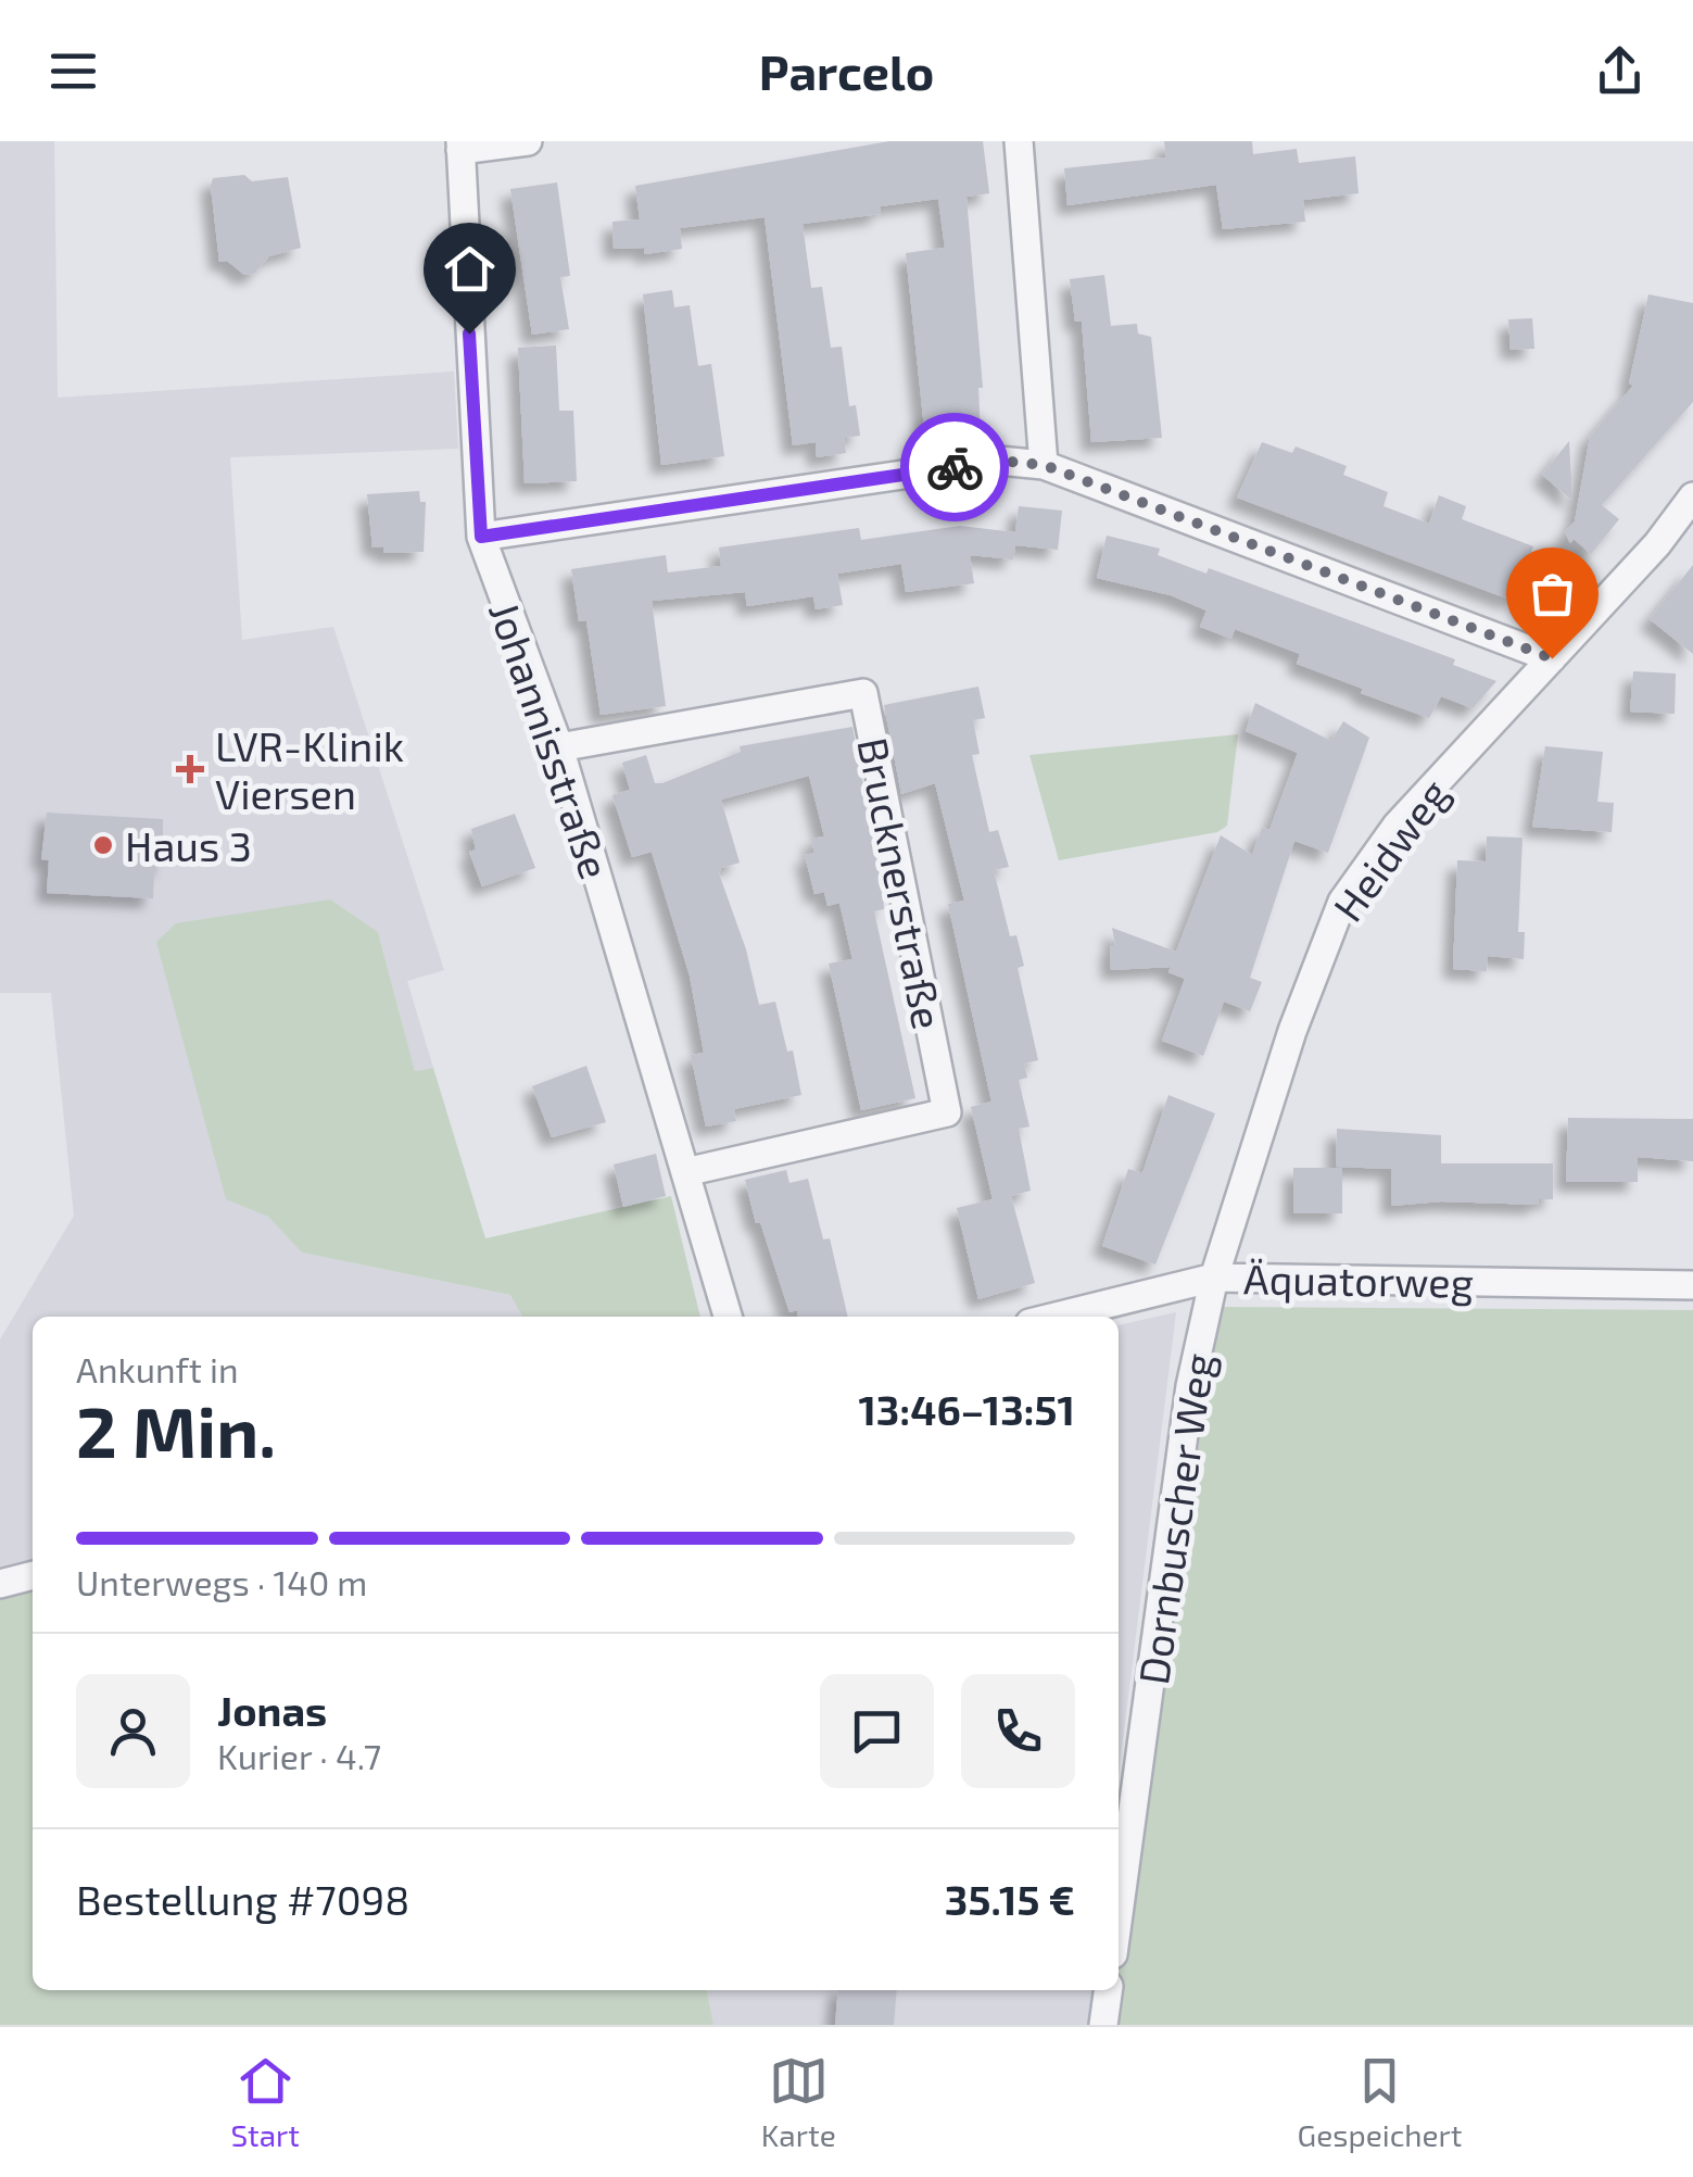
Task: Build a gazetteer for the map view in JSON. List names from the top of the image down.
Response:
{
  "streets": {
    "street": [
      "Johannisstraße",
      "Heidweg",
      "Brucknerstraße",
      "Äquatorweg",
      "Dornbuscher Weg"
    ]
  },
  "crossings": [
    ["Johannisstraße", "Brucknerstraße"],
    ["Heidweg", "Äquatorweg"],
    ["Heidweg", "Dornbuscher Weg"],
    ["Äquatorweg", "Dornbuscher Weg"]
  ],
  "places": {
    "health": ["LVR-Klinik Viersen"],
    "other": ["Haus 3"]
  },
  "page": {
    "header": "Parcelo",
    "heading": ["2 Min.", "Ankunft in", "13:46–13:51"],
    "panel": [
      "Jonas",
      "Kurier · 4.7",
      "Bestellung #7098",
      "35.15 €"
    ],
    "bar": "Unterwegs · 140 m",
    "tabs": ["Start", "Karte", "Gespeichert"]
  }
}
